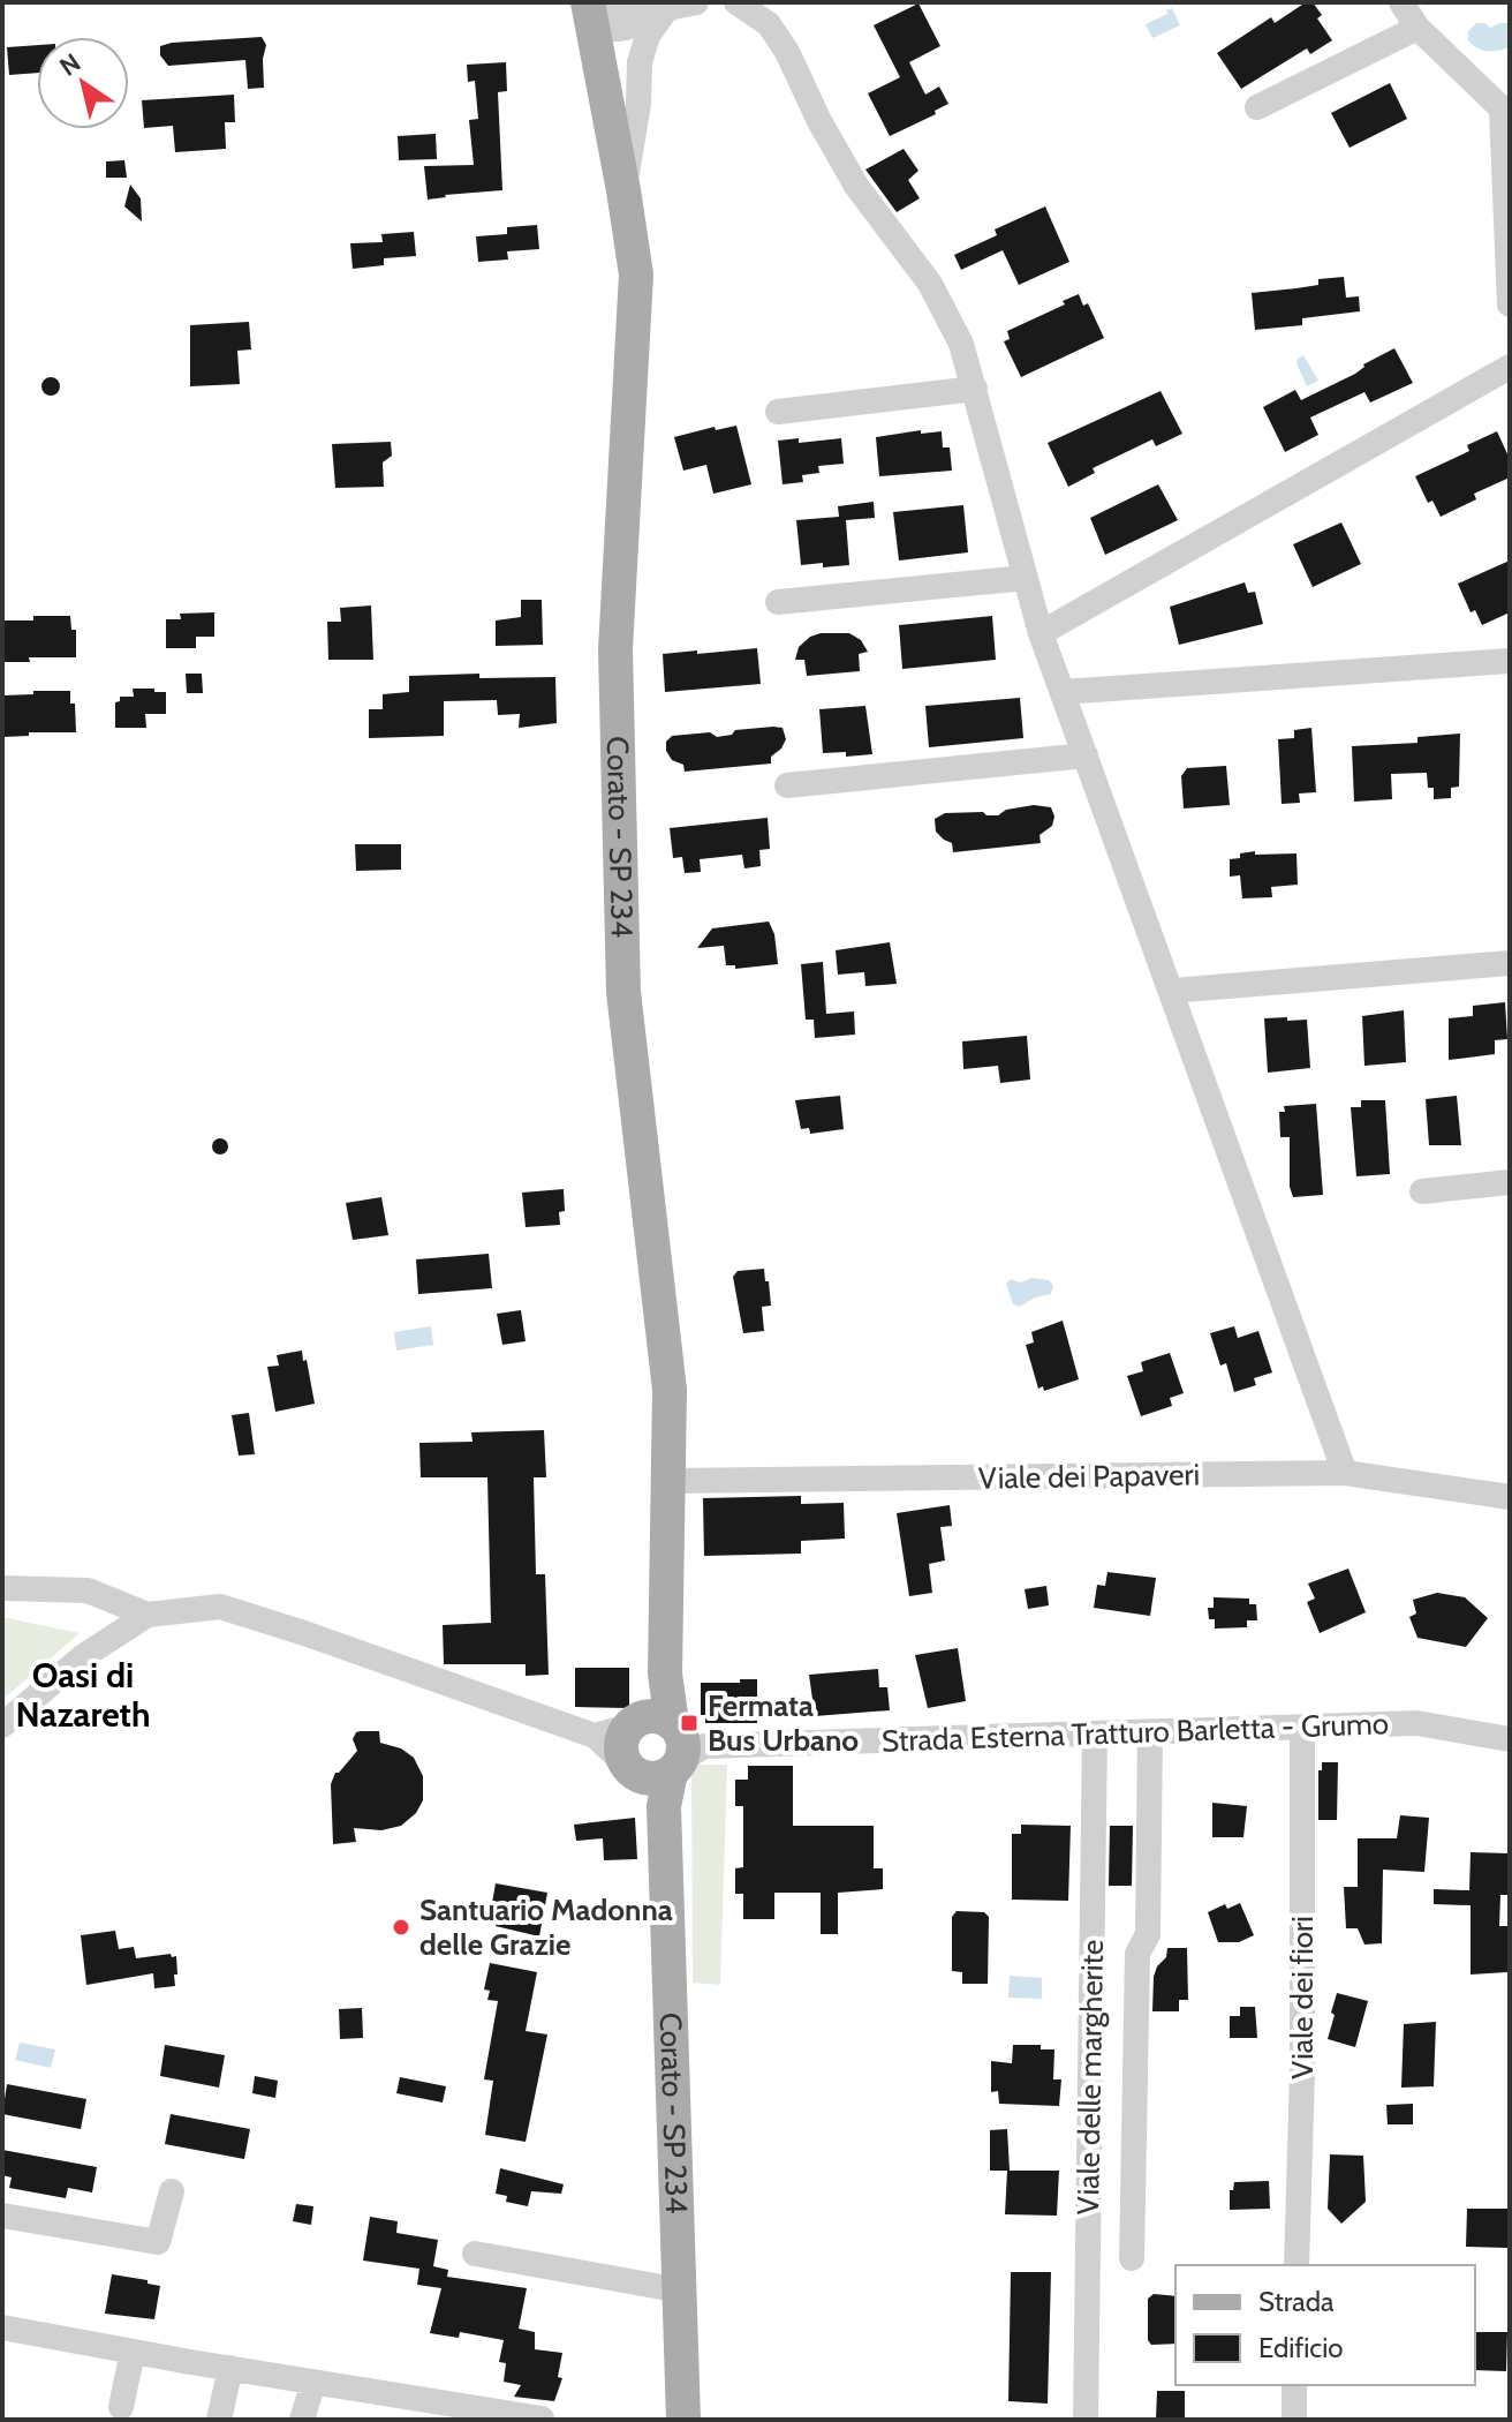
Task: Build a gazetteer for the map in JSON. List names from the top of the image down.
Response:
{
  "streets": {
    "main road": ["Corato - SP 234"],
    "street": [
      "Viale dei Papaveri",
      "Strada Esterna Tratturo Barletta - Grumo",
      "Viale dei fiori",
      "Viale delle margherite"
    ]
  },
  "crossings": [
    ["Corato - SP 234", "Viale dei Papaveri"],
    ["Corato - SP 234", "Strada Esterna Tratturo Barletta - Grumo"],
    ["Strada Esterna Tratturo Barletta - Grumo", "Viale dei fiori"],
    ["Strada Esterna Tratturo Barletta - Grumo", "Viale delle margherite"]
  ],
  "districts": ["Oasi di Nazareth"],
  "places": {
    "transit": ["Fermata Bus Urbano"],
    "other": ["Santuario Madonna delle Grazie"]
  },
  "legend": ["Strada", "Edificio"],
  "north": "top left"
}
